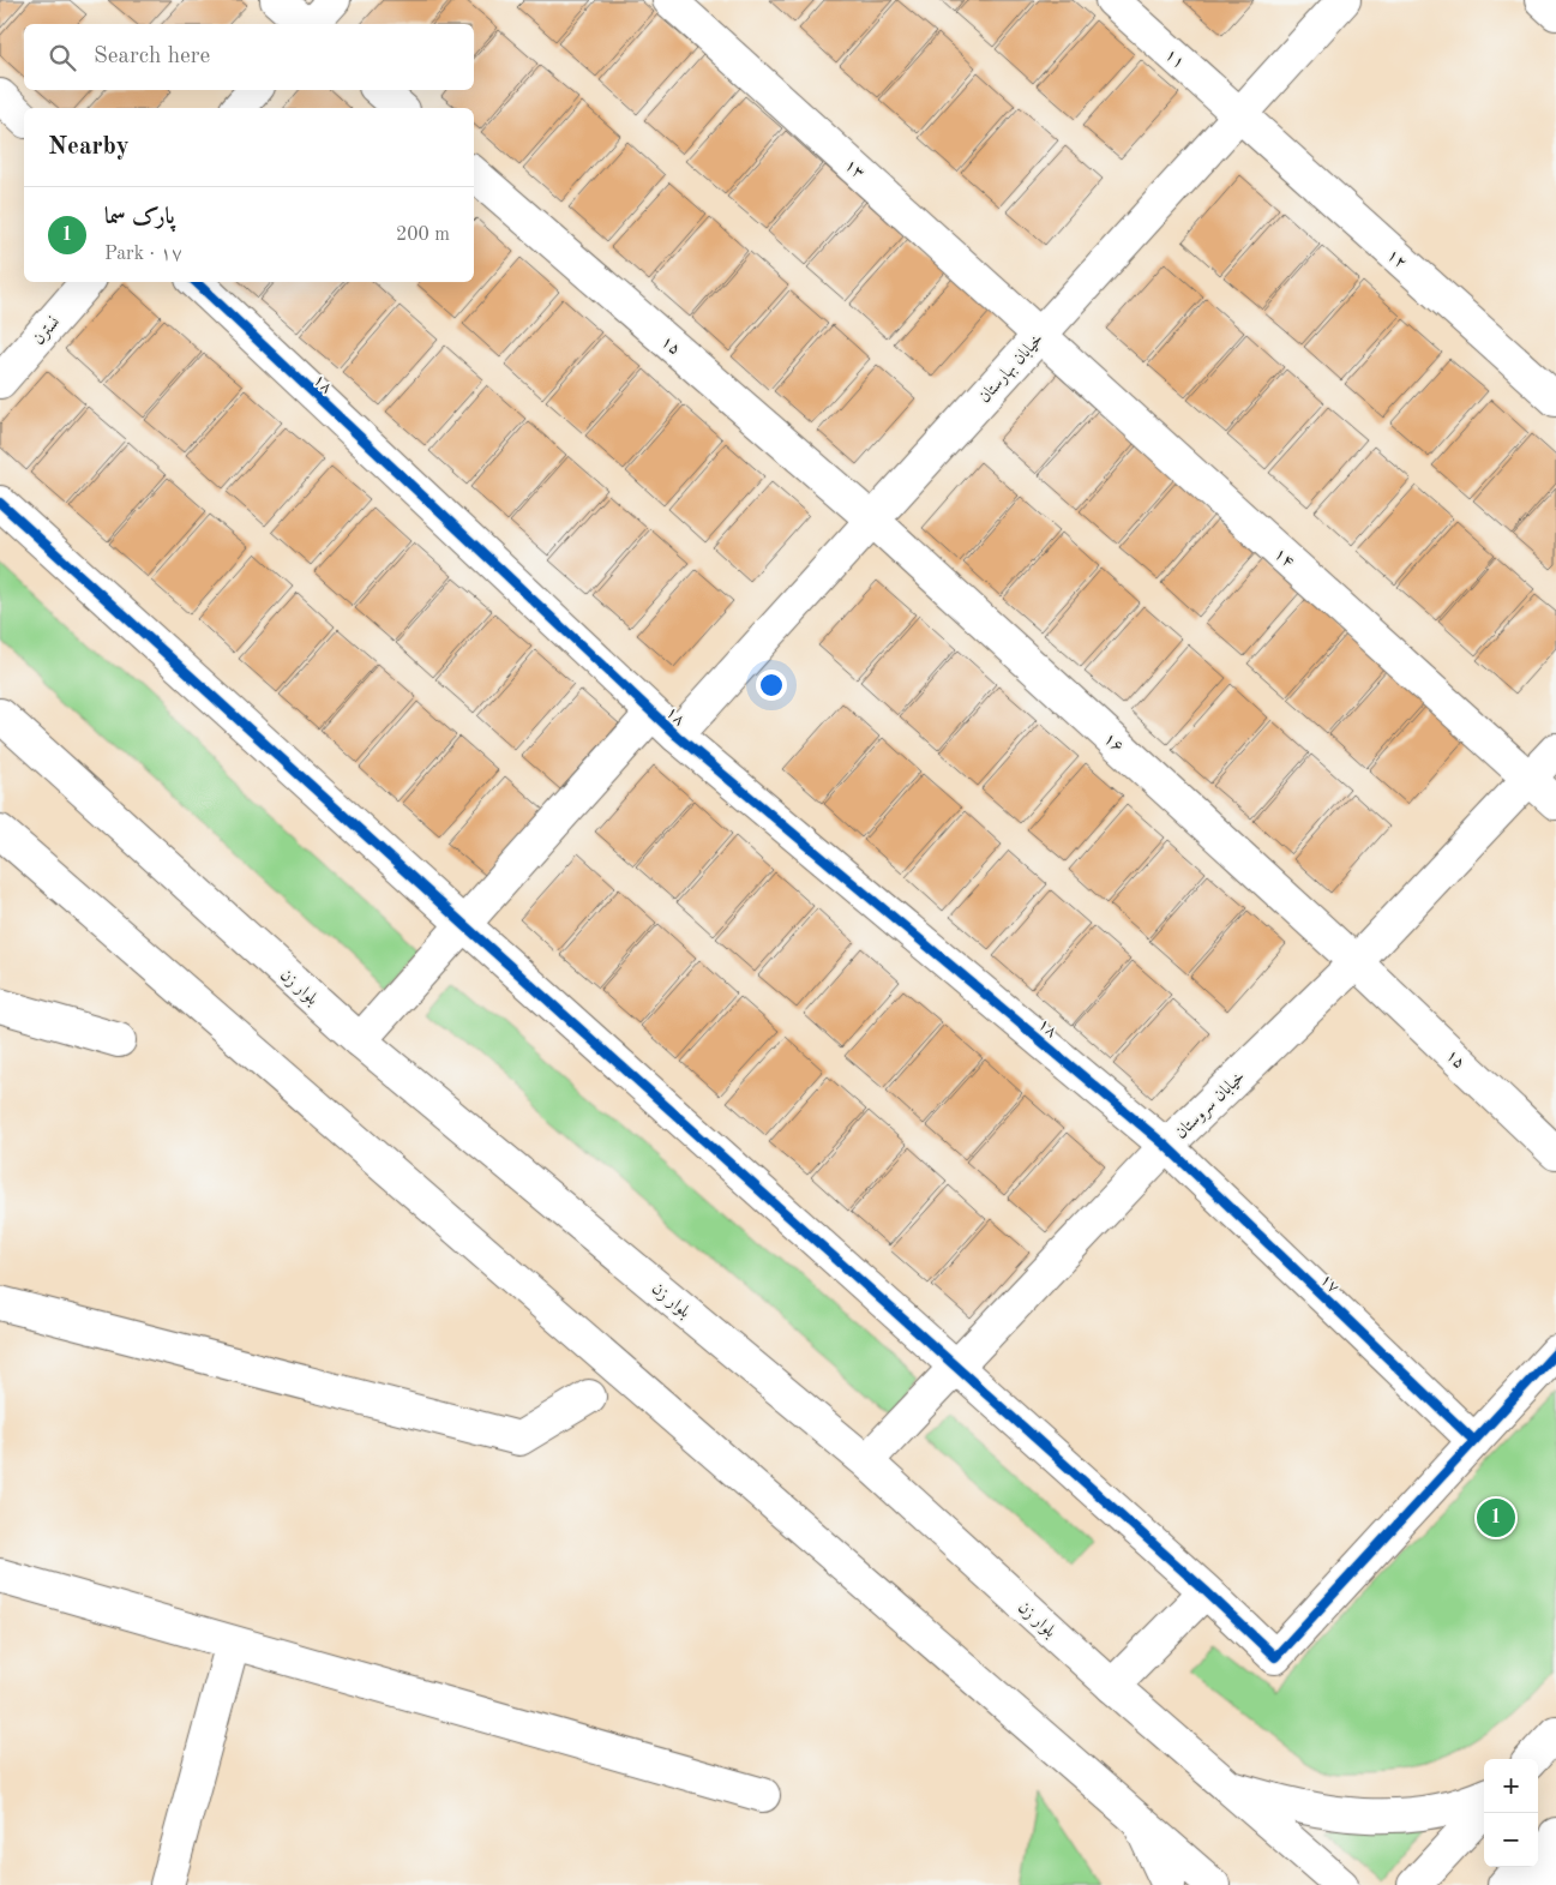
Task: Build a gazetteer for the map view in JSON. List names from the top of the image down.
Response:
{
  "streets": {
    "street": [
      "۱۱",
      "۱۳",
      "۱۲",
      "نسترن",
      "۱۵",
      "خیابان بهارستان",
      "۱۸",
      "۱۴",
      "۱۶",
      "بلوار زن",
      "خیابان سروستان",
      "۱۷"
    ]
  },
  "crossings": [
    ["۱۱", "۱۲"],
    ["۱۱", "خیابان بهارستان"],
    ["۱۳", "خیابان بهارستان"],
    ["۱۳", "۱۴"],
    ["۱۲", "خیابان بهارستان"],
    ["۱۵", "خیابان بهارستان"],
    ["۱۵", "۱۶"],
    ["۱۵", "خیابان سروستان"],
    ["خیابان بهارستان", "۱۸"],
    ["خیابان بهارستان", "۱۴"],
    ["خیابان بهارستان", "۱۶"],
    ["۱۸", "خیابان سروستان"],
    ["۱۸", "۱۷"],
    ["۱۴", "خیابان سروستان"],
    ["۱۶", "خیابان سروستان"],
    ["بلوار زن", "خیابان سروستان"],
    ["خیابان سروستان", "۱۷"]
  ],
  "page": {
    "search": "Search here",
    "heading": "Nearby",
    "list": [
      {
        "mark": "1",
        "name": "پارک سما",
        "note": "Park · ۱۷",
        "value": "200 m"
      }
    ],
    "pins": "1",
    "map_buttons": ["+", "−"]
  }
}
